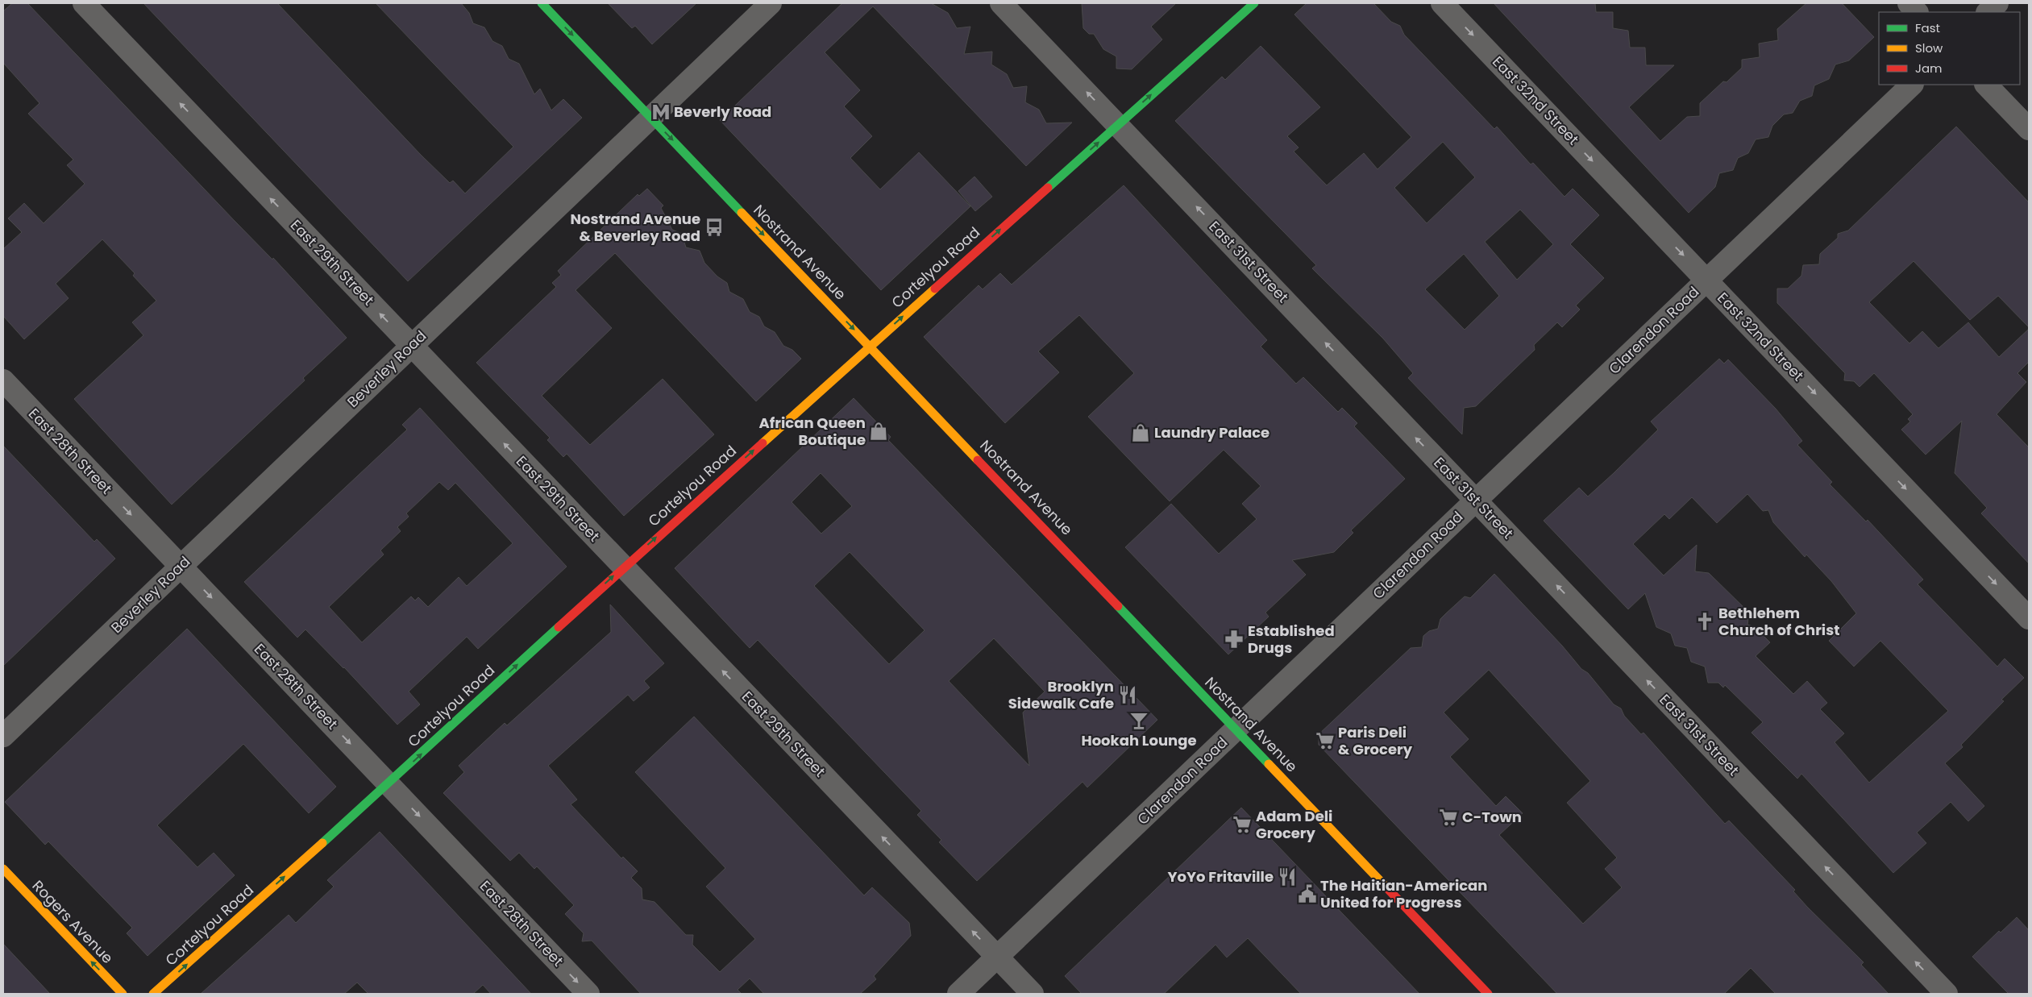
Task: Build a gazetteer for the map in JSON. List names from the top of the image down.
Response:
{
  "streets": {
    "main road": ["Nostrand Avenue", "Cortelyou Road", "Rogers Avenue"],
    "street": [
      "East 32nd Street",
      "East 31st Street",
      "East 29th Street",
      "Clarendon Road",
      "Beverley Road",
      "East 28th Street"
    ]
  },
  "crossings": [
    ["East 32nd Street", "Clarendon Road"],
    ["Nostrand Avenue", "Cortelyou Road"],
    ["Nostrand Avenue", "Clarendon Road"],
    ["Nostrand Avenue", "Beverley Road"],
    ["East 31st Street", "Cortelyou Road"],
    ["East 31st Street", "Clarendon Road"],
    ["East 29th Street", "Cortelyou Road"],
    ["East 29th Street", "Clarendon Road"],
    ["East 29th Street", "Beverley Road"],
    ["Cortelyou Road", "East 28th Street"],
    ["Beverley Road", "East 28th Street"]
  ],
  "one_way": [
    "East 32nd Street",
    "East 31st Street",
    "East 29th Street",
    "Cortelyou Road",
    "East 28th Street",
    "Rogers Avenue"
  ],
  "places": {
    "metro station": ["Beverly Road"],
    "bus stop": ["Nostrand Avenue & Beverley Road"],
    "shop": ["African Queen Boutique", "Laundry Palace"],
    "church": ["Bethlehem Church of Christ"],
    "pharmacy": ["Established Drugs"],
    "restaurant": ["Brooklyn Sidewalk Cafe", "YoYo Fritaville"],
    "bar": ["Hookah Lounge"],
    "supermarket": ["Paris Deli & Grocery", "C-Town", "Adam Deli Grocery"],
    "public building": ["The Haitian-American United for Progress"]
  },
  "legend": ["Fast", "Slow", "Jam"]
}
